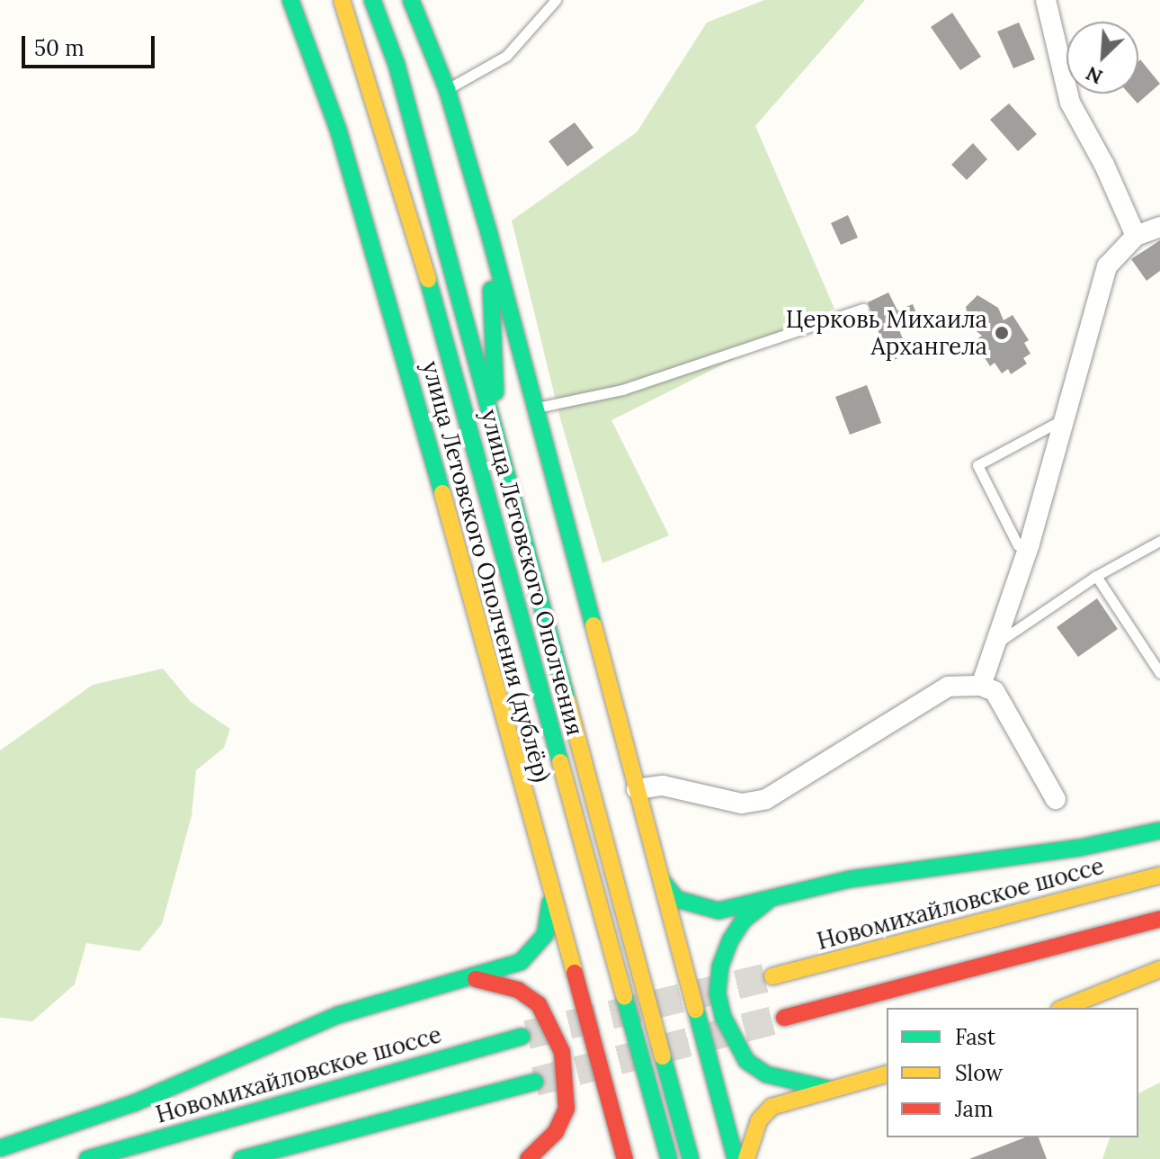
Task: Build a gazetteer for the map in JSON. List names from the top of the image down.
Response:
{
  "streets": {
    "street": ["улица Летовского Ополчения (дублёр)", "улица Летовского Ополчения", "Новомихайловское шоссе"]
  },
  "places": ["Церковь Михаила Архангела"],
  "legend": ["Fast", "Slow", "Jam"],
  "scale_bar": "50 m",
  "north": "bottom left"
}
